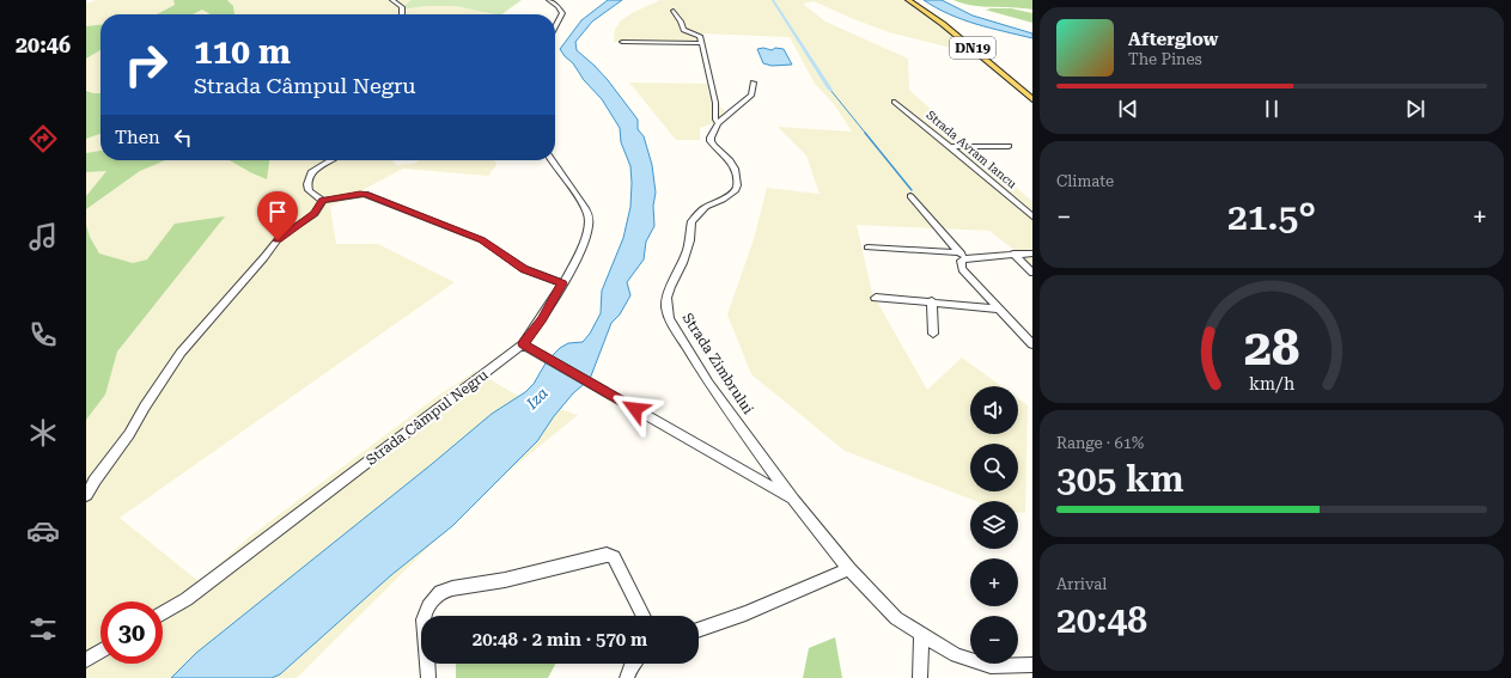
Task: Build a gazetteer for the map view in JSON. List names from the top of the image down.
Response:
{
  "streets": {
    "main road": ["DN19"],
    "street": ["Strada Avram Iancu", "Strada Zimbrului", "Strada Câmpul Negru"]
  },
  "crossings": [
    ["Strada Zimbrului", "Strada Câmpul Negru"]
  ],
  "water": ["Iza"],
  "page": {
    "tabs": "20:46",
    "turn": ["110 m", "Strada Câmpul Negru"],
    "song": ["Afterglow", "The Pines"],
    "then": "Then",
    "tile": [
      "Climate",
      ["Range · 61%", "305 km"],
      ["Arrival", "20:48"]
    ],
    "heat": ["−", "21.5°", "+"],
    "map_buttons": ["+", "−"],
    "limit": "30",
    "trip": "20:48 · 2 min · 570 m",
    "gauge": ["28", "km/h"]
  }
}
